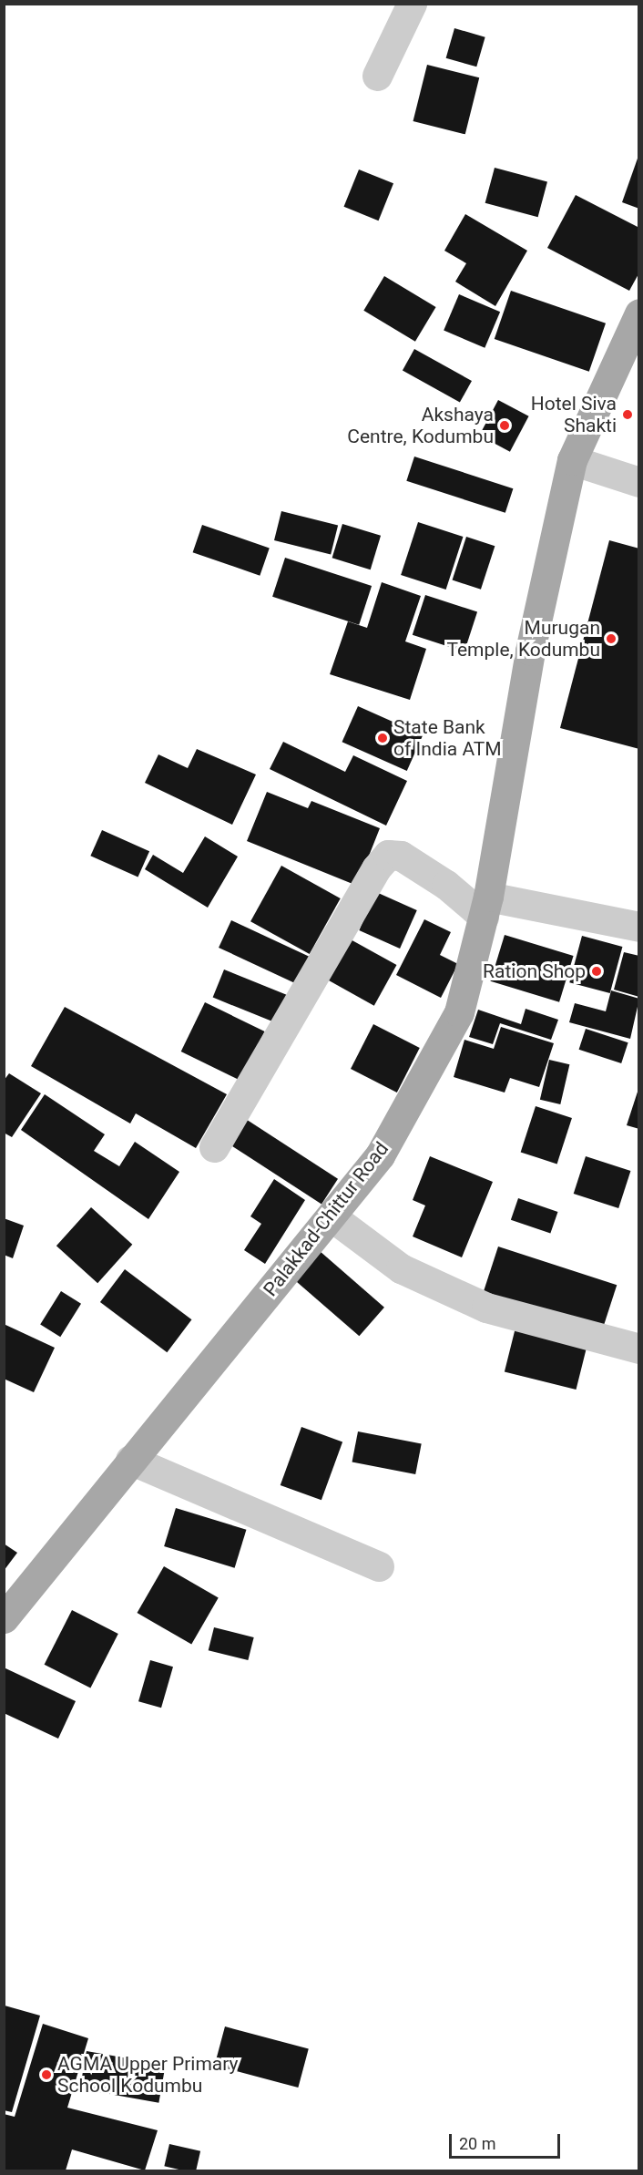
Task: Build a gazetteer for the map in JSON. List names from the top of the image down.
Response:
{
  "streets": {
    "main road": ["Palakkad-Chittur Road"]
  },
  "places": [
    "Hotel Siva Shakti",
    "Akshaya Centre, Kodumbu",
    "Murugan Temple, Kodumbu",
    "State Bank of India ATM",
    "Ration Shop",
    "AGMA Upper Primary School Kodumbu"
  ],
  "scale_bar": "20 m"
}
